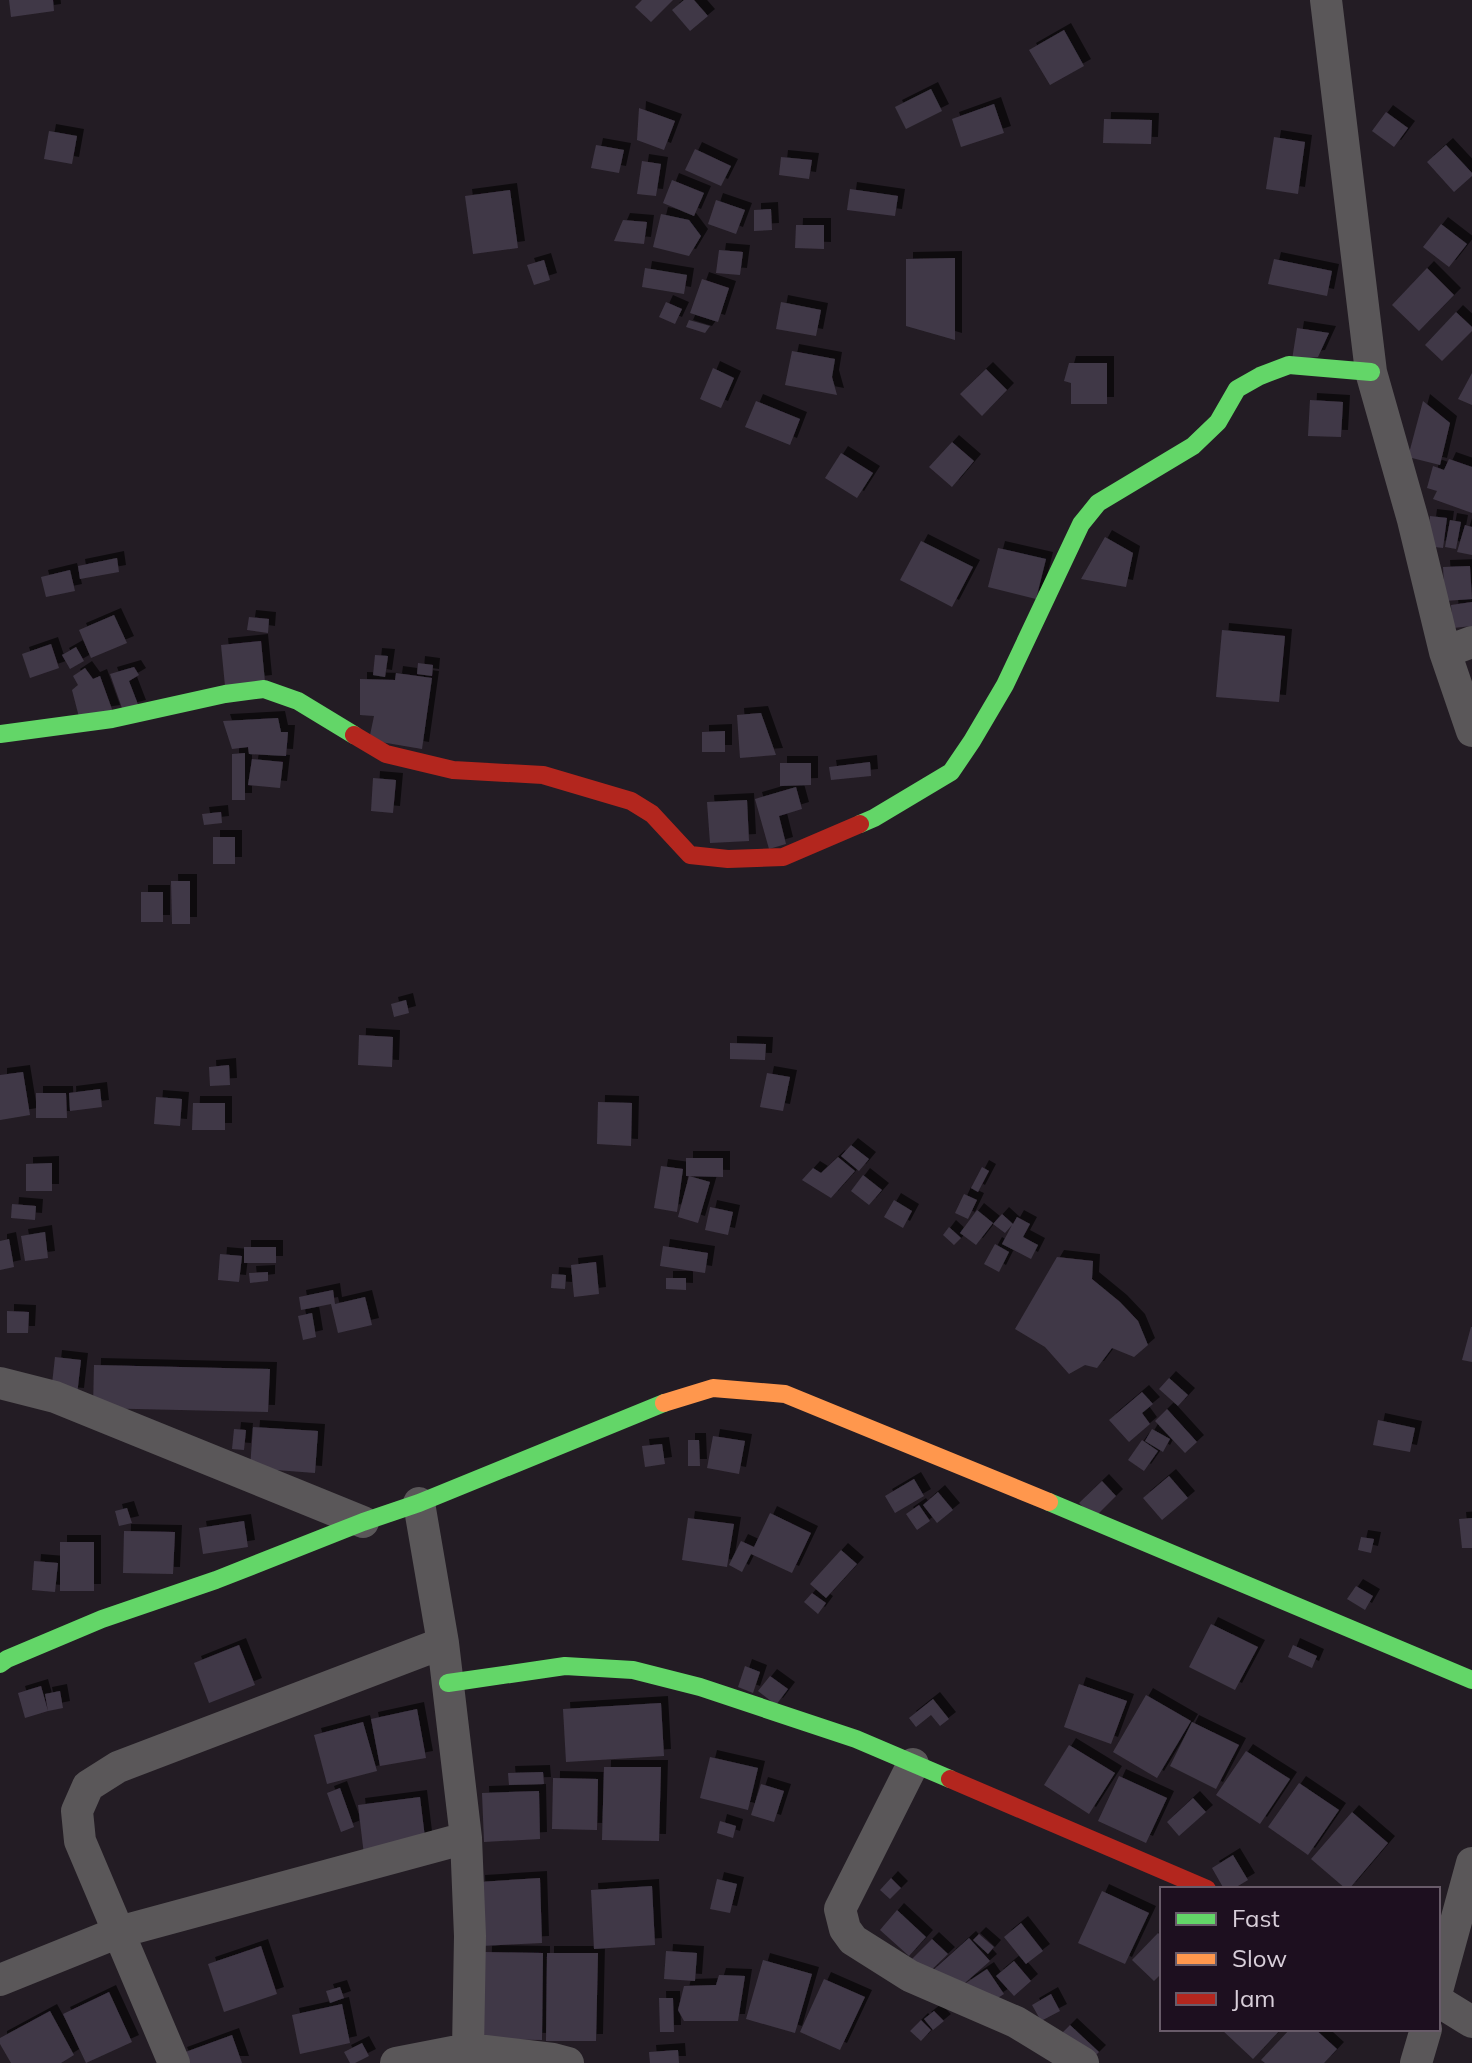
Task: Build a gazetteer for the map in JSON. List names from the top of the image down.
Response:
{
  "legend": ["Fast", "Slow", "Jam"]
}
